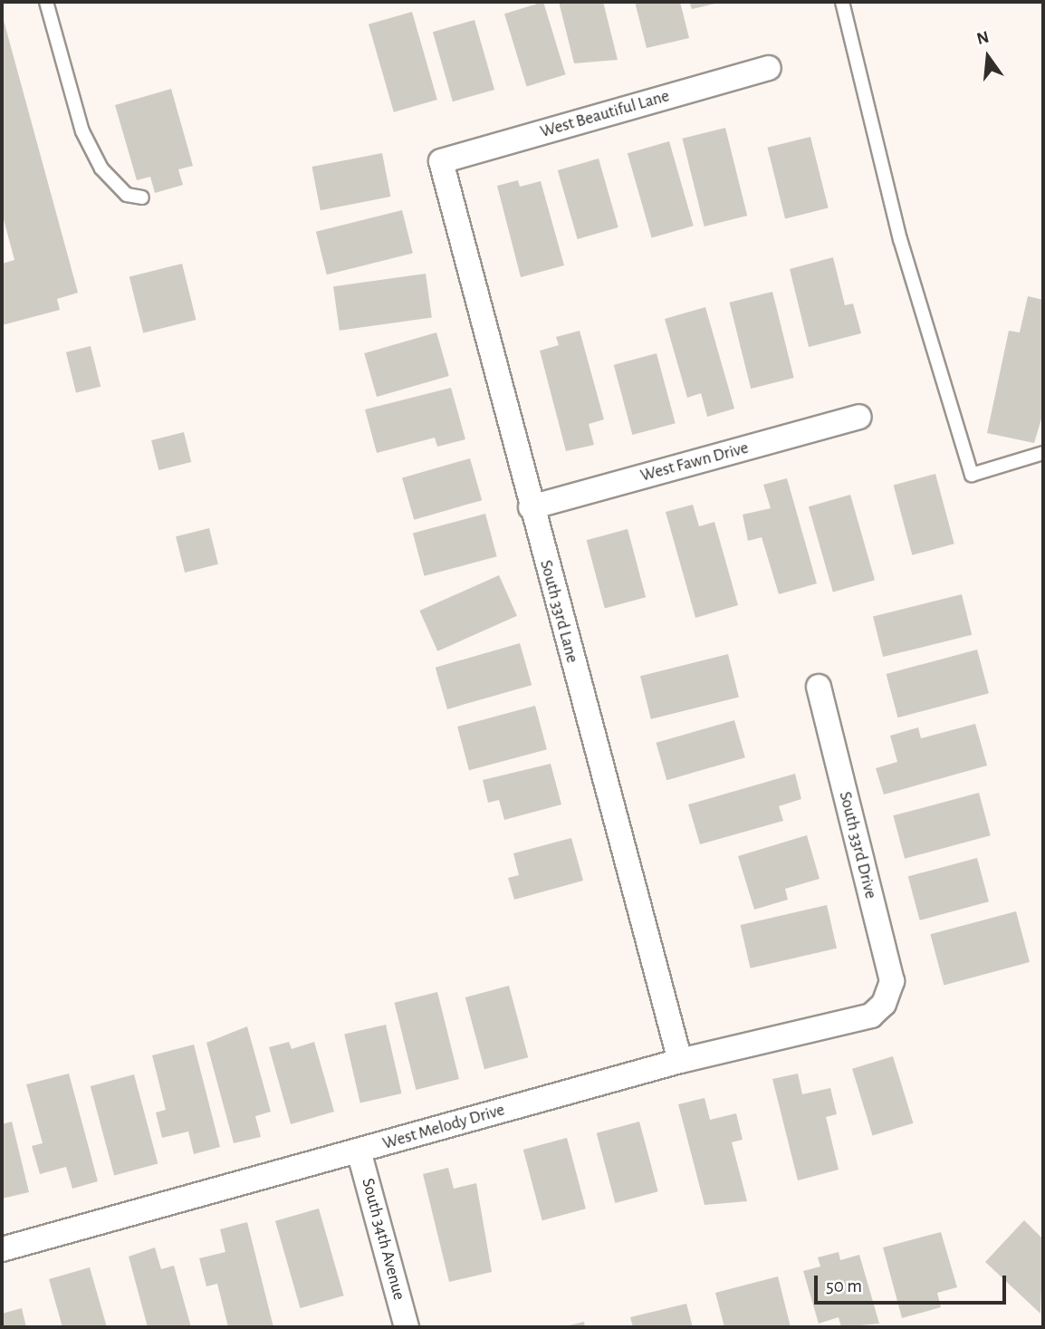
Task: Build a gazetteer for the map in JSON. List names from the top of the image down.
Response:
{
  "streets": {
    "street": [
      "West Beautiful Lane",
      "West Fawn Drive",
      "South 33rd Lane",
      "South 33rd Drive",
      "West Melody Drive",
      "South 34th Avenue"
    ]
  },
  "crossings": [
    ["West Beautiful Lane", "South 33rd Lane"],
    ["West Fawn Drive", "South 33rd Lane"],
    ["South 33rd Lane", "West Melody Drive"],
    ["South 33rd Drive", "West Melody Drive"],
    ["West Melody Drive", "South 34th Avenue"]
  ],
  "scale_bar": "50 m",
  "north": "top"
}
